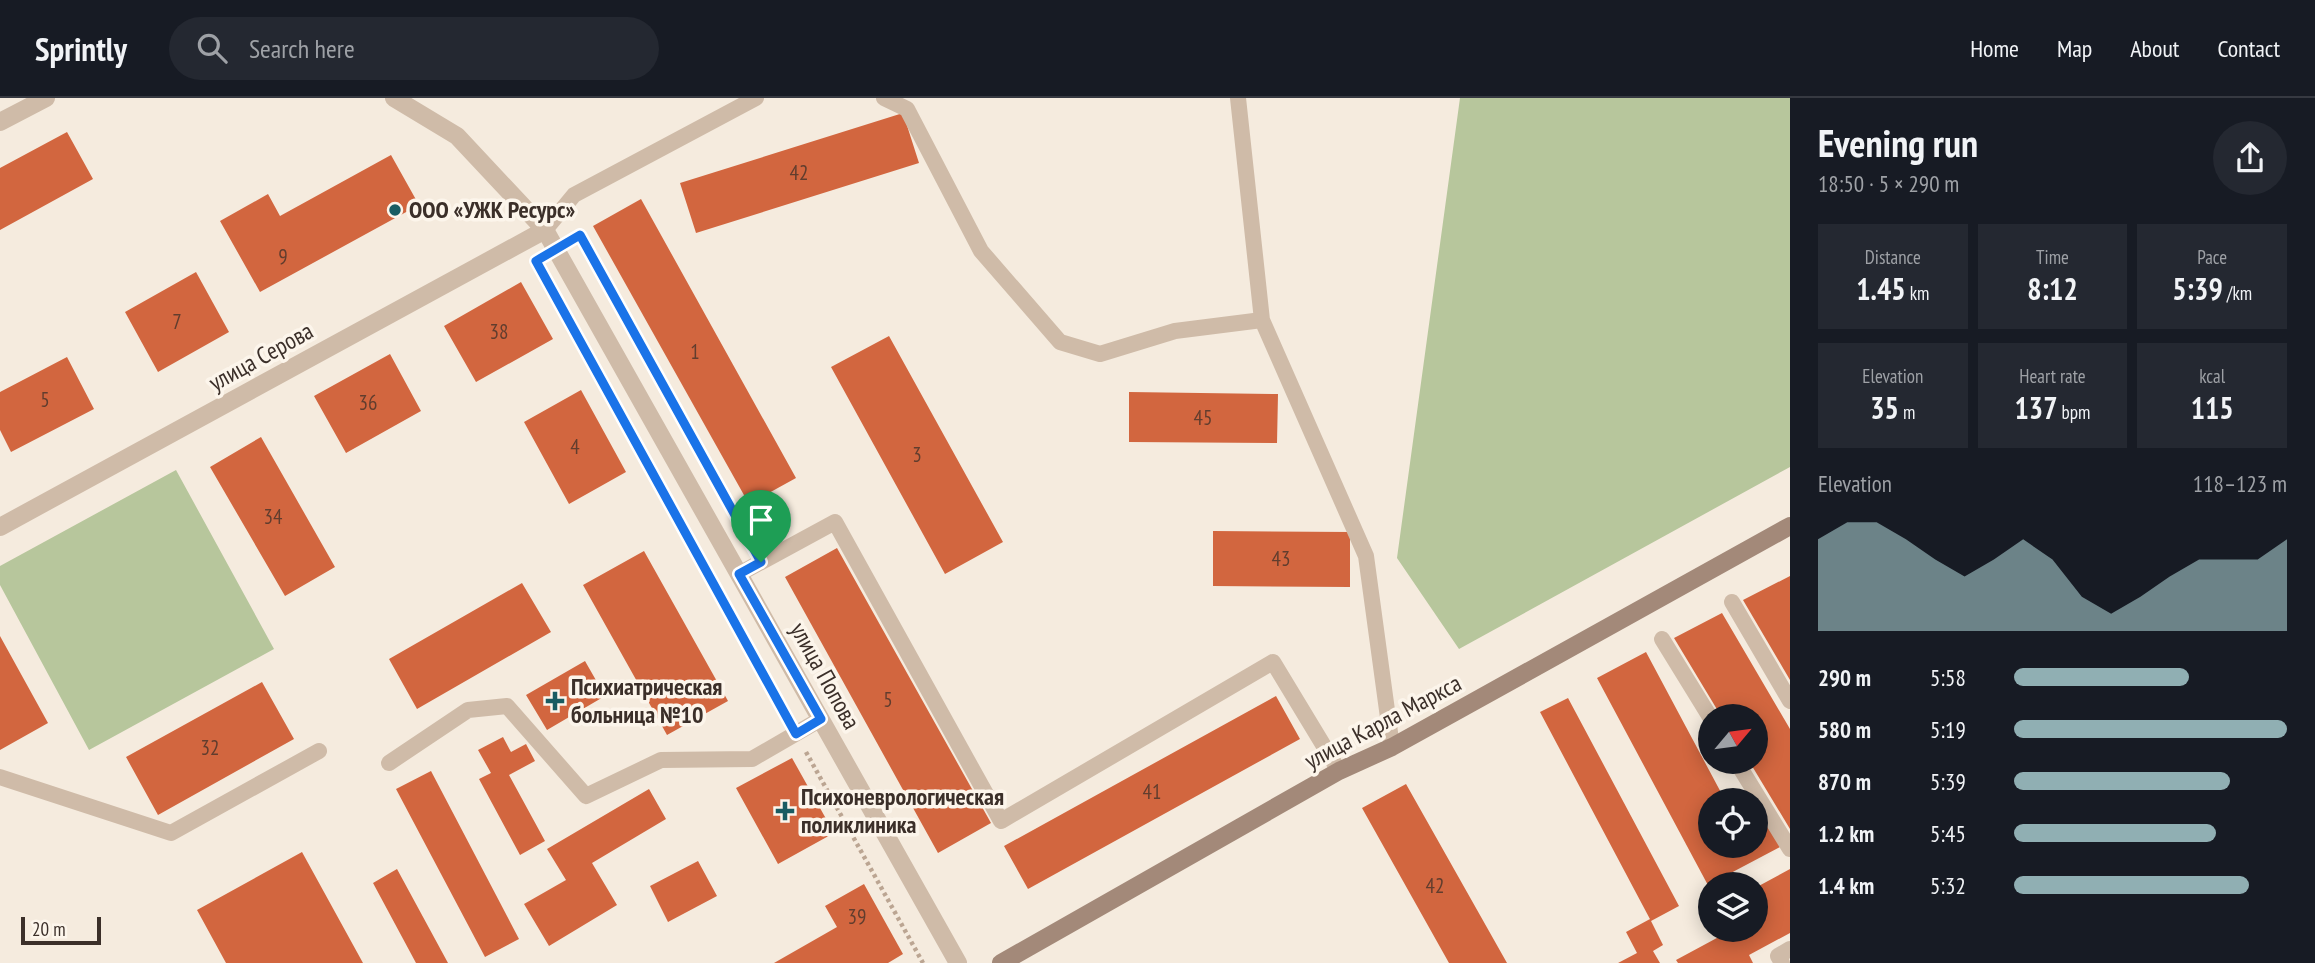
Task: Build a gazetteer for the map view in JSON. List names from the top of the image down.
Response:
{
  "streets": {
    "main road": ["улица Карла Маркса"],
    "street": ["улица Серова", "улица Попова"]
  },
  "crossings": [
    ["улица Серова", "улица Попова"]
  ],
  "places": {
    "other": ["ООО «УЖК Ресурс»"],
    "health": ["Психиатрическая больница №10", "Психоневрологическая поликлиника"]
  },
  "house_numbers": [
    "42",
    "9",
    "7",
    "38",
    "1",
    "5",
    "36",
    "45",
    "4",
    "3",
    "34",
    "43",
    "5",
    "32",
    "41",
    "42",
    "39"
  ],
  "scale_bar": "20 m",
  "north": "top right",
  "page": {
    "header": "Sprintly",
    "search": "Search here",
    "nav": [
      "Home",
      "Map",
      "About",
      "Contact"
    ],
    "heading": ["Evening run", "18:50 · 5 × 290 m"],
    "stats": [
      ["Distance", "1.45 km"],
      ["Time", "8:12"],
      ["Pace", "5:39 /km"],
      ["Elevation", "35 m"],
      ["Heart rate", "137 bpm"],
      ["kcal", "115"]
    ],
    "chart": ["Elevation", "118–123 m"],
    "list": [
      {
        "name": "290 m",
        "note": "5:58"
      },
      {
        "name": "580 m",
        "note": "5:19"
      },
      {
        "name": "870 m",
        "note": "5:39"
      },
      {
        "name": "1.2 km",
        "note": "5:45"
      },
      {
        "name": "1.4 km",
        "note": "5:32"
      }
    ],
    "scale": "20 m"
  }
}
